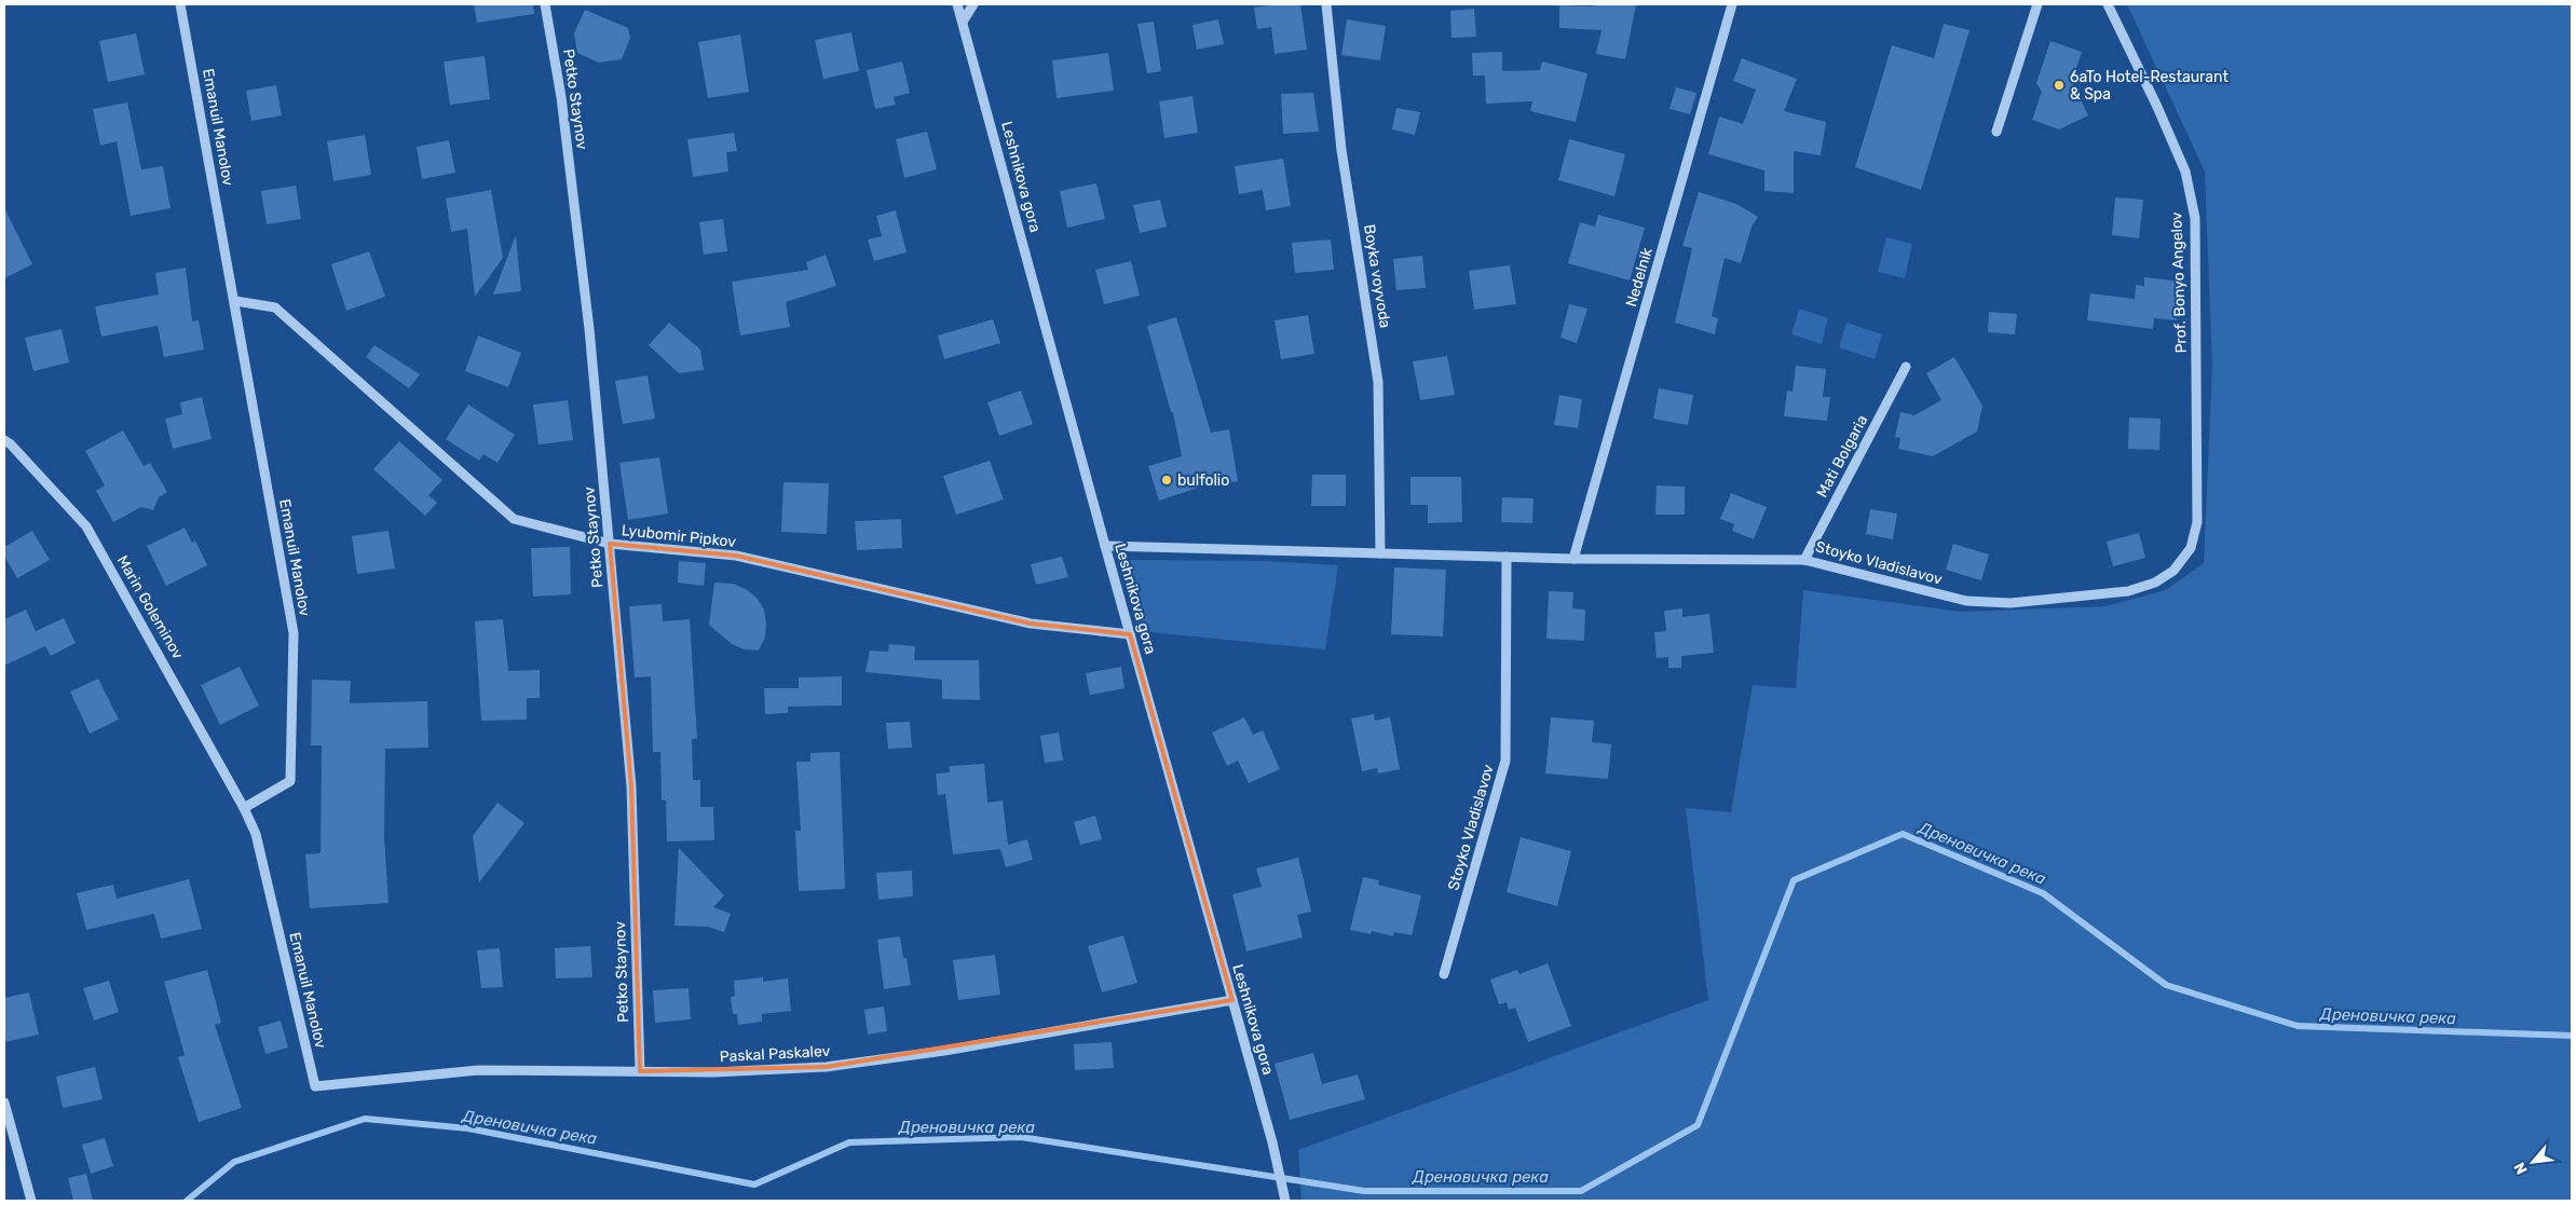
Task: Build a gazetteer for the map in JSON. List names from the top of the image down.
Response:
{
  "streets": {
    "street": [
      "Petko Staynov",
      "Emanuil Manolov",
      "Leshnikova gora",
      "Boyka voyvoda",
      "Nedelnik",
      "Prof. Bonyo Angelov",
      "Mati Bolgaria",
      "Lyubomir Pipkov",
      "Stoyko Vladislavov",
      "Marin Goleminov",
      "Paskal Paskalev"
    ]
  },
  "crossings": [
    ["Petko Staynov", "Lyubomir Pipkov"],
    ["Petko Staynov", "Paskal Paskalev"],
    ["Emanuil Manolov", "Lyubomir Pipkov"],
    ["Emanuil Manolov", "Marin Goleminov"],
    ["Emanuil Manolov", "Paskal Paskalev"],
    ["Leshnikova gora", "Lyubomir Pipkov"],
    ["Leshnikova gora", "Stoyko Vladislavov"],
    ["Leshnikova gora", "Paskal Paskalev"],
    ["Boyka voyvoda", "Stoyko Vladislavov"],
    ["Nedelnik", "Stoyko Vladislavov"],
    ["Prof. Bonyo Angelov", "Stoyko Vladislavov"],
    ["Mati Bolgaria", "Stoyko Vladislavov"]
  ],
  "water": ["Дреновичка река"],
  "places": ["6aTo Hotel-Restaurant & Spa", "bulfolio"],
  "north": "bottom left"
}
